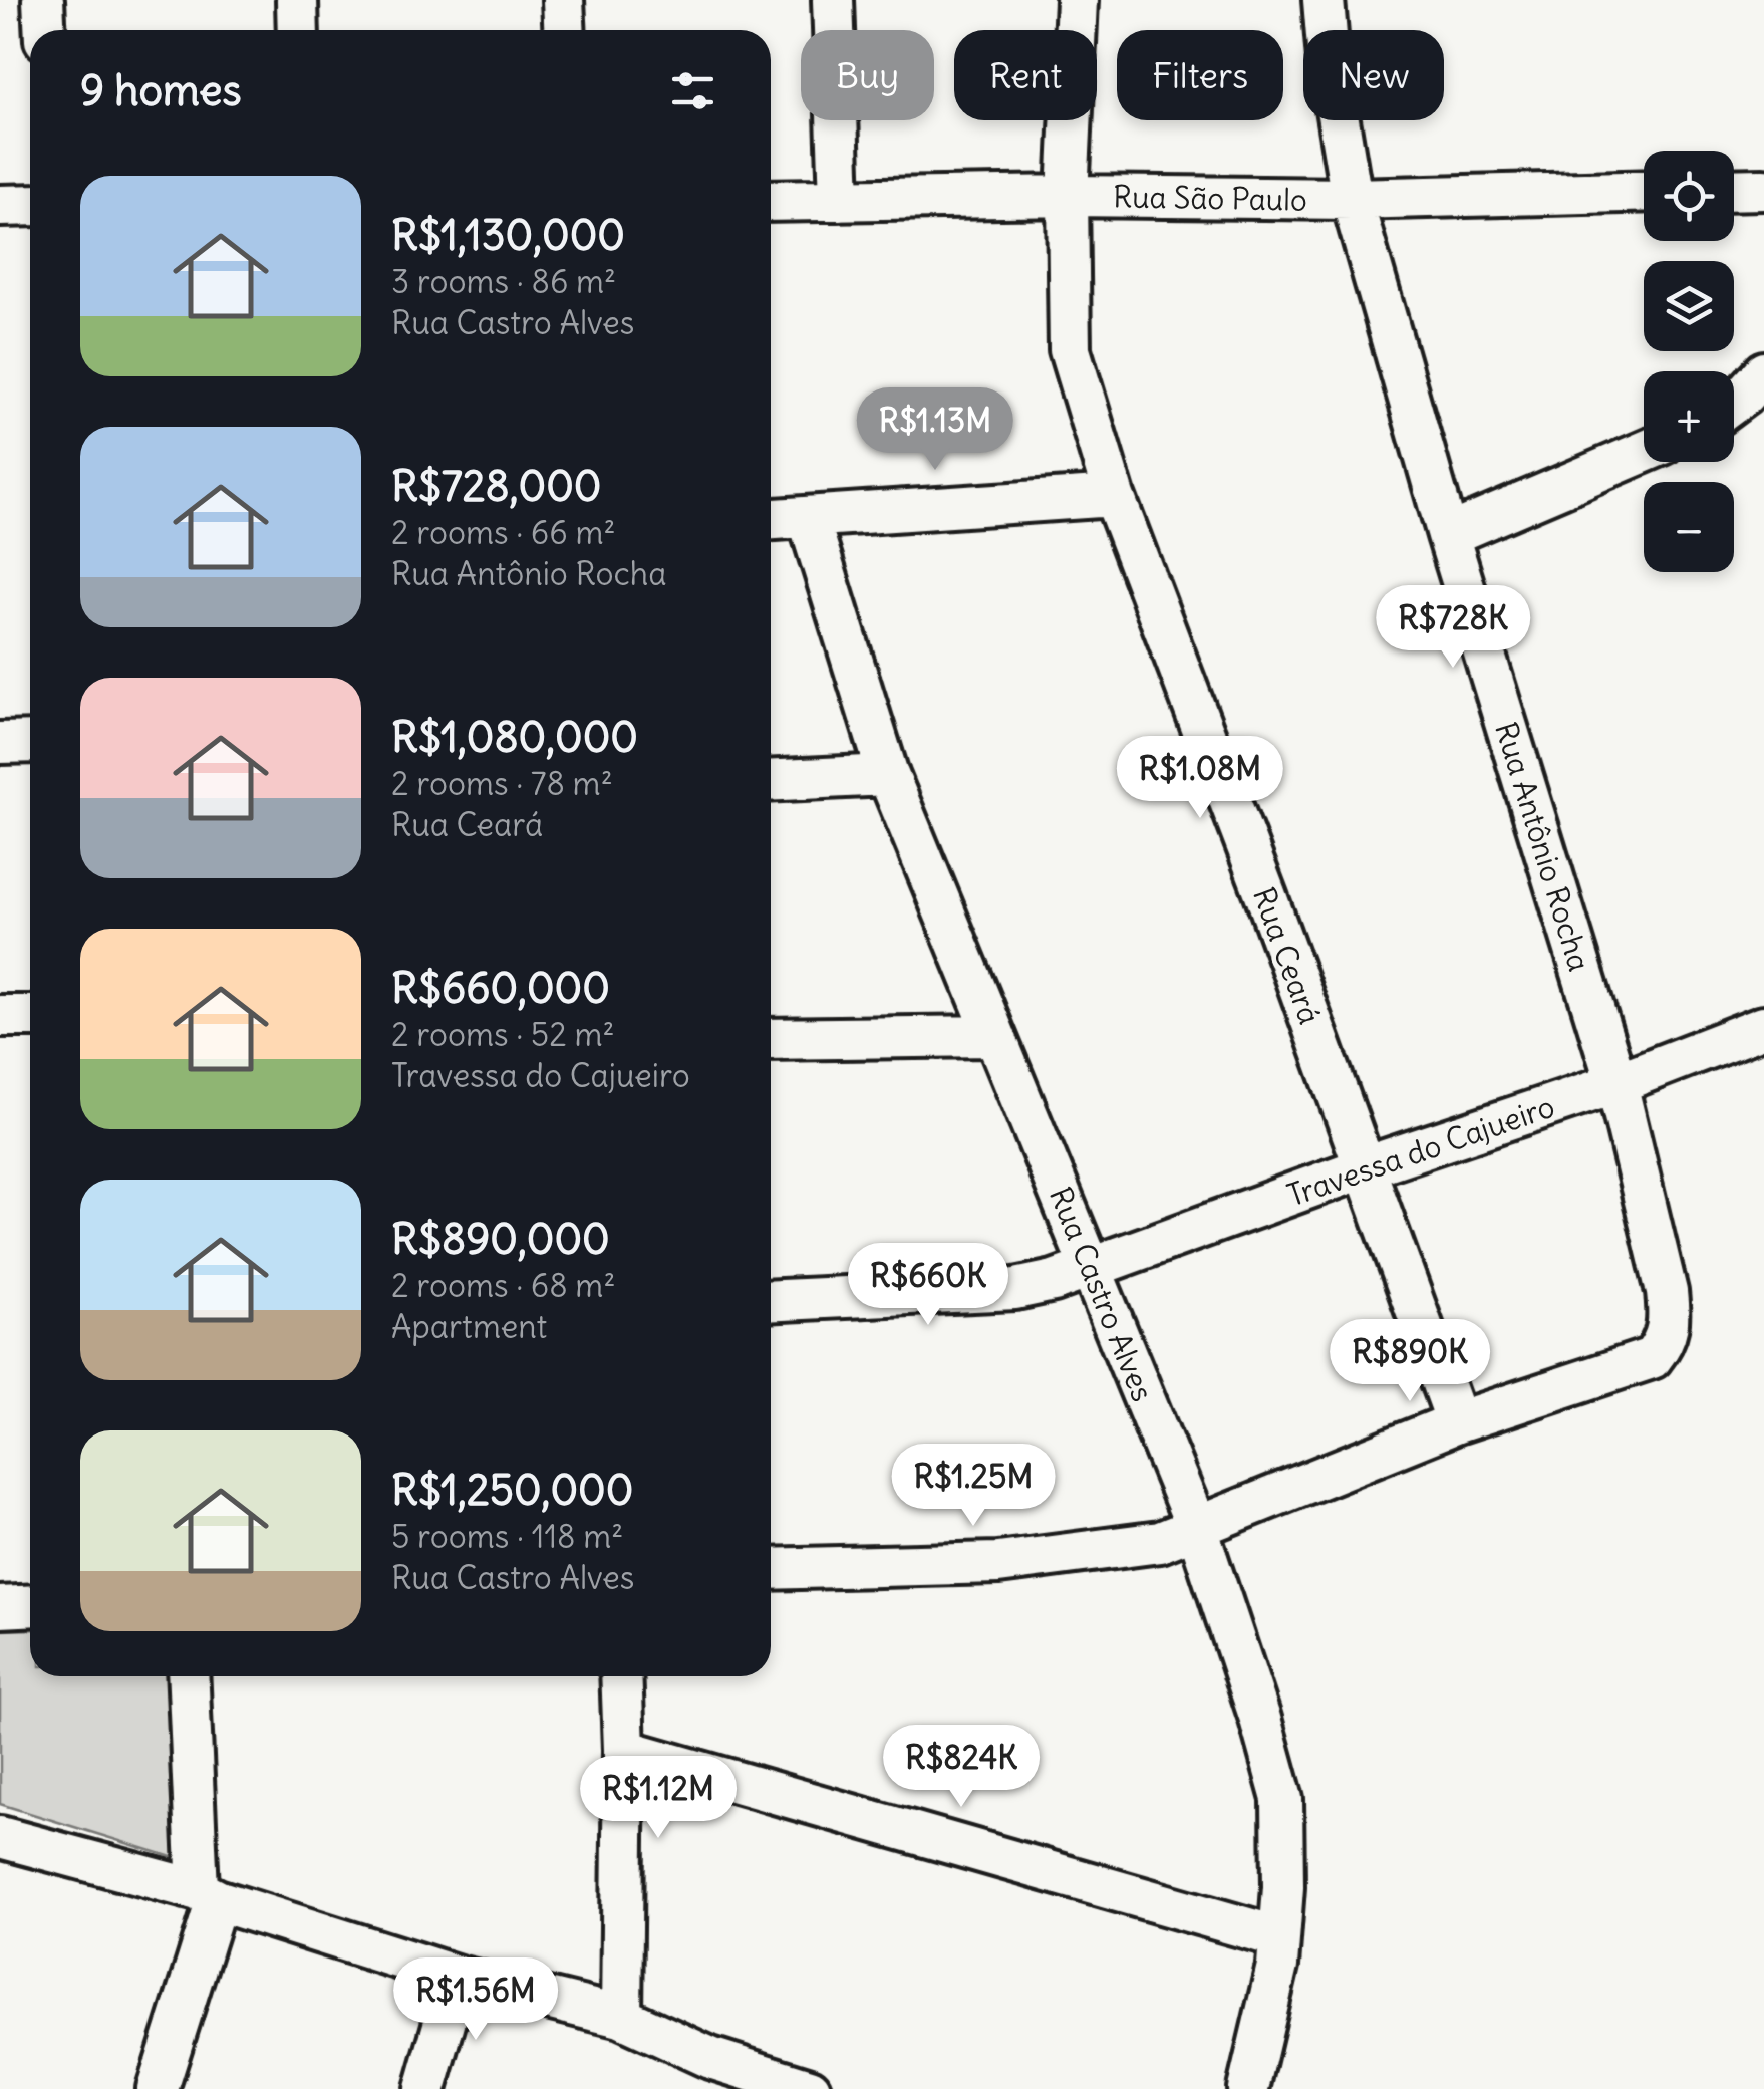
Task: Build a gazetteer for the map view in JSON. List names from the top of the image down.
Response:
{
  "streets": {
    "street": [
      "Rua São Paulo",
      "Rua Antônio Rocha",
      "Rua Ceará",
      "Travessa do Cajueiro",
      "Rua Castro Alves"
    ]
  },
  "crossings": [
    ["Rua São Paulo", "Rua Antônio Rocha"],
    ["Rua São Paulo", "Rua Ceará"],
    ["Rua Antônio Rocha", "Rua Ceará"],
    ["Rua Antônio Rocha", "Travessa do Cajueiro"],
    ["Rua Ceará", "Travessa do Cajueiro"],
    ["Travessa do Cajueiro", "Rua Castro Alves"]
  ],
  "page": {
    "chip": [
      "Buy",
      "Rent",
      "Filters",
      "New"
    ],
    "heading": "9 homes",
    "map_buttons": ["+", "−"],
    "list": [
      {
        "name": "R$1,130,000",
        "note": "3 rooms · 86 m² · Rua Castro Alves"
      },
      {
        "name": "R$728,000",
        "note": "2 rooms · 66 m² · Rua Antônio Rocha"
      },
      {
        "name": "R$1,080,000",
        "note": "2 rooms · 78 m² · Rua Ceará"
      },
      {
        "name": "R$660,000",
        "note": "2 rooms · 52 m² · Travessa do Cajueiro"
      },
      {
        "name": "R$890,000",
        "note": "2 rooms · 68 m² · Apartment"
      },
      {
        "name": "R$1,250,000",
        "note": "5 rooms · 118 m² · Rua Castro Alves"
      }
    ],
    "price": [
      "R$1.13M",
      "R$728K",
      "R$1.08M",
      "R$660K",
      "R$890K",
      "R$1.25M",
      "R$824K",
      "R$1.12M",
      "R$1.56M"
    ]
  }
}
